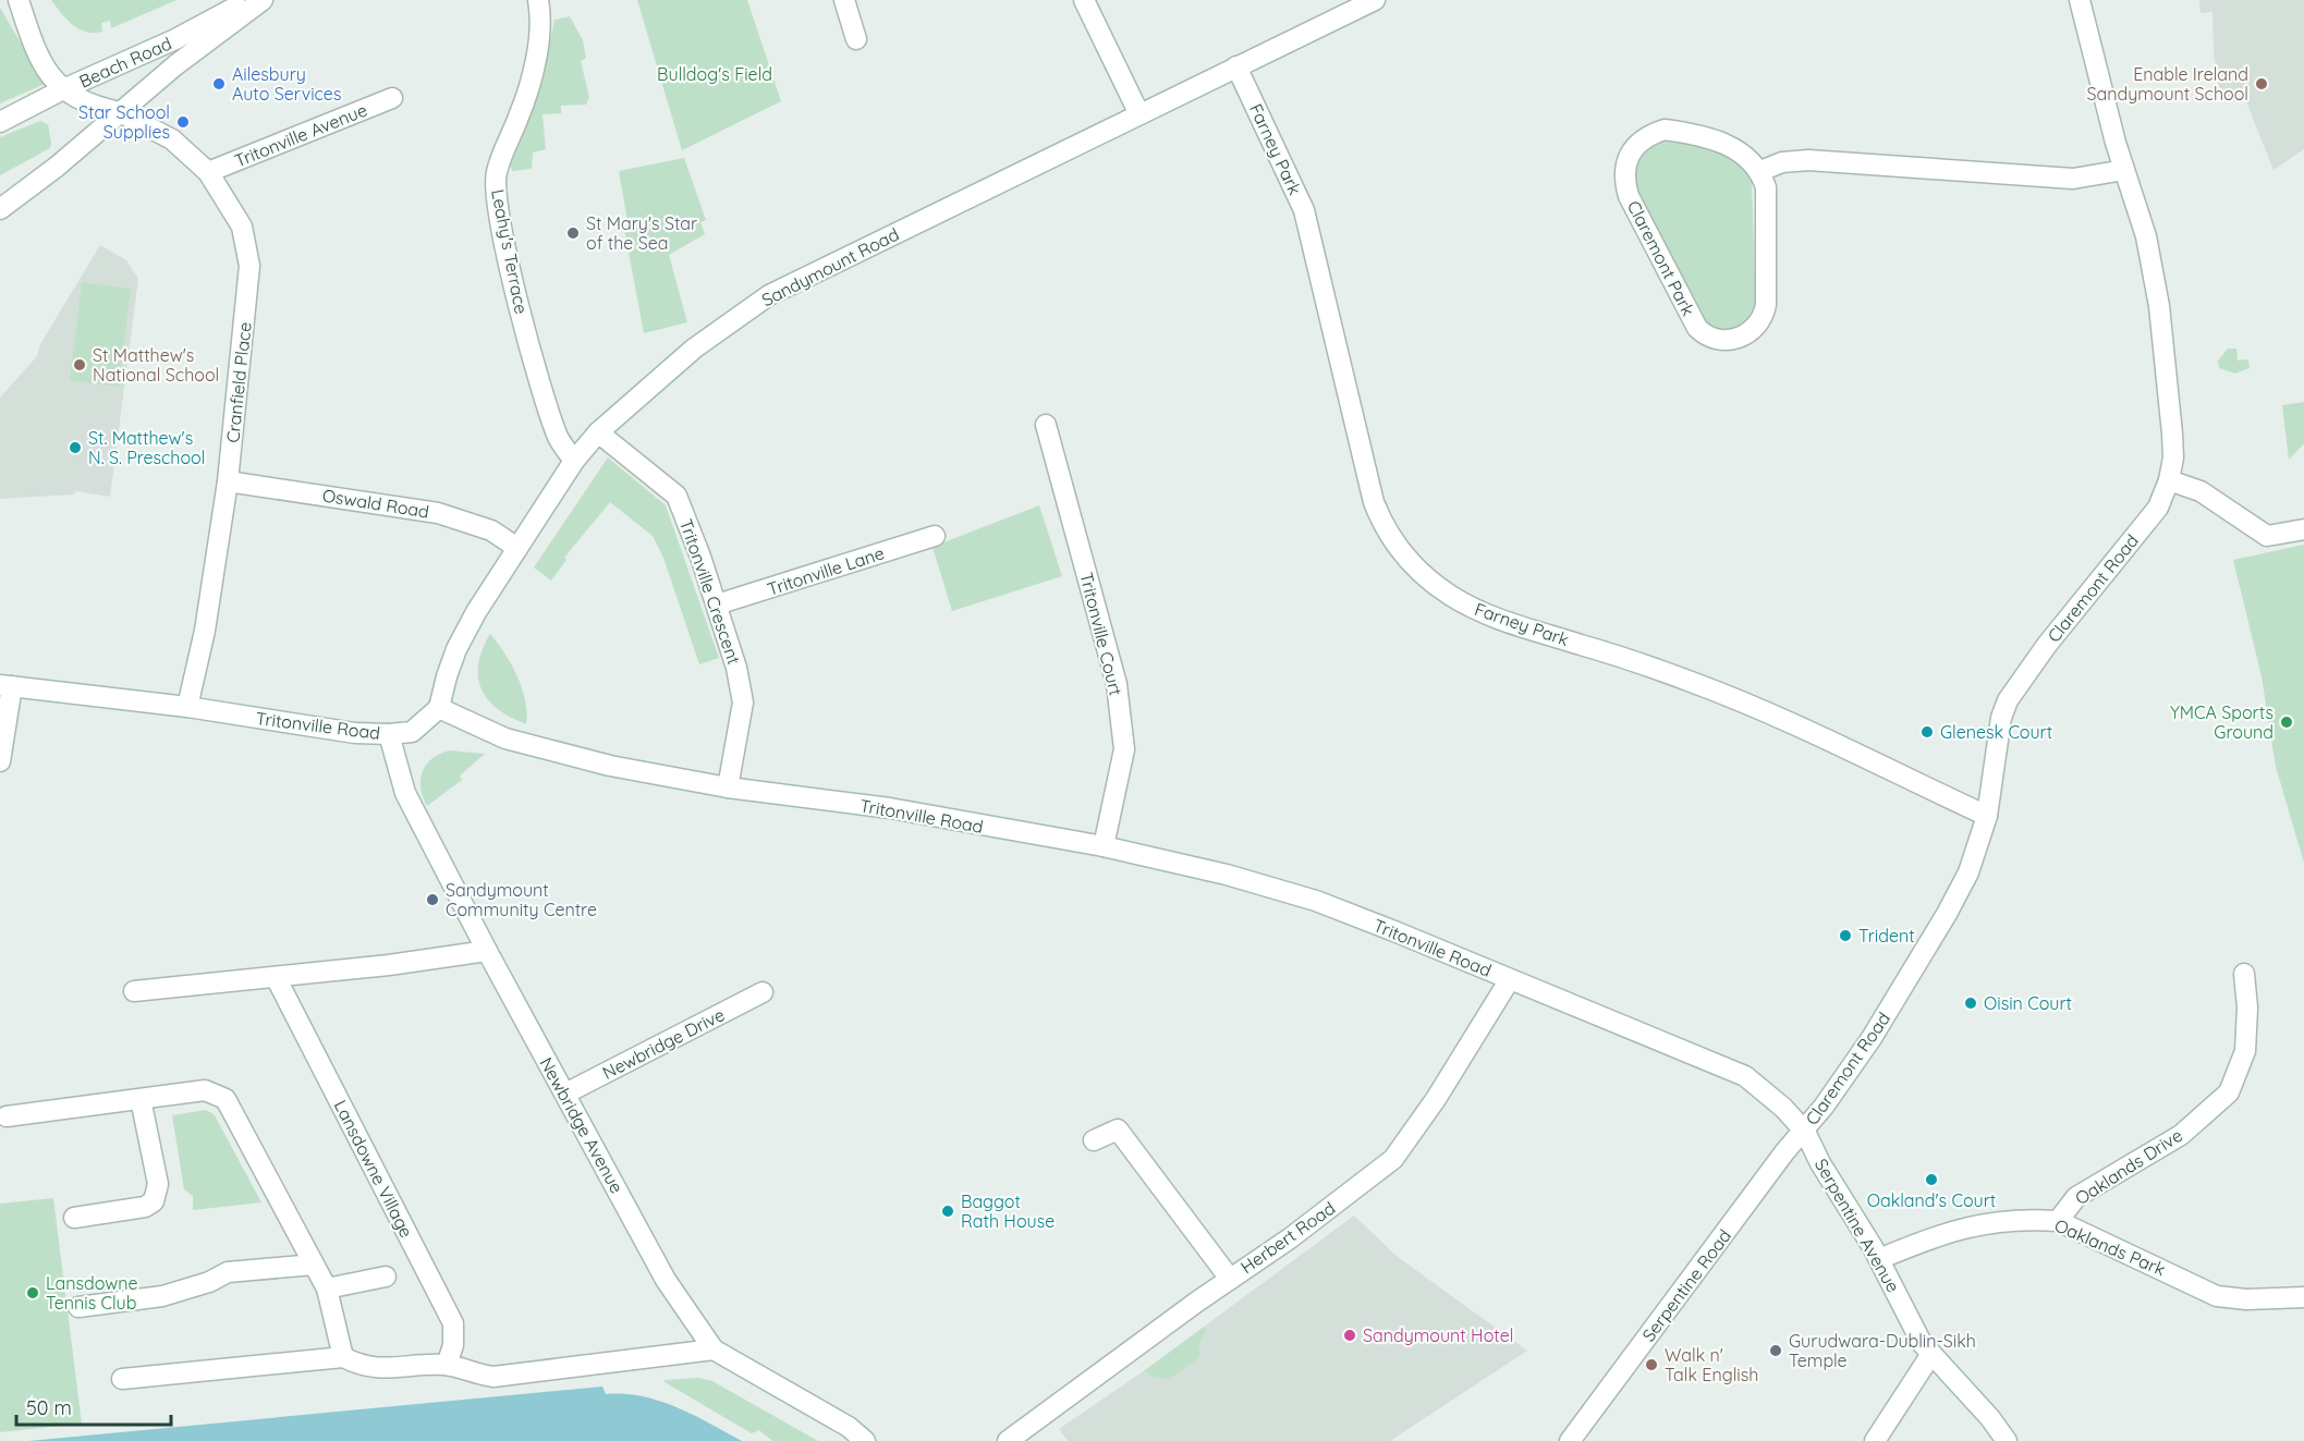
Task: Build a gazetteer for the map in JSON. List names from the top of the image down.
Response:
{
  "streets": {
    "street": [
      "Beach Road",
      "Tritonville Avenue",
      "Farney Park",
      "Leahy's Terrace",
      "Claremont Park",
      "Sandymount Road",
      "Cranfield Place",
      "Oswald Road",
      "Tritonville Lane",
      "Claremont Road",
      "Tritonville Crescent",
      "Tritonville Court",
      "Tritonville Road",
      "Newbridge Drive",
      "Newbridge Avenue",
      "Oaklands Drive",
      "Lansdowne Village",
      "Serpentine Avenue",
      "Herbert Road",
      "Oaklands Park",
      "Serpentine Road"
    ]
  },
  "crossings": [
    ["Beach Road", "Cranfield Place"],
    ["Tritonville Avenue", "Cranfield Place"],
    ["Farney Park", "Sandymount Road"],
    ["Farney Park", "Claremont Road"],
    ["Leahy's Terrace", "Sandymount Road"],
    ["Sandymount Road", "Oswald Road"],
    ["Sandymount Road", "Tritonville Crescent"],
    ["Sandymount Road", "Tritonville Road"],
    ["Cranfield Place", "Oswald Road"],
    ["Cranfield Place", "Tritonville Road"],
    ["Tritonville Lane", "Tritonville Crescent"],
    ["Claremont Road", "Tritonville Road"],
    ["Claremont Road", "Serpentine Avenue"],
    ["Claremont Road", "Serpentine Road"],
    ["Tritonville Crescent", "Tritonville Road"],
    ["Tritonville Court", "Tritonville Road"],
    ["Tritonville Road", "Newbridge Avenue"],
    ["Tritonville Road", "Serpentine Avenue"],
    ["Tritonville Road", "Herbert Road"],
    ["Tritonville Road", "Serpentine Road"],
    ["Newbridge Drive", "Newbridge Avenue"],
    ["Oaklands Drive", "Oaklands Park"],
    ["Serpentine Avenue", "Oaklands Park"],
    ["Serpentine Avenue", "Serpentine Road"]
  ],
  "parks": ["Bulldog's Field"],
  "places": [
    "Ailesbury Auto Services",
    "Enable Ireland Sandymount School",
    "Star School Supplies",
    "St Mary's Star of the Sea",
    "St Matthew's National School",
    "St. Matthew's N. S. Preschool",
    "YMCA Sports Ground",
    "Glenesk Court",
    "Sandymount Community Centre",
    "Trident",
    "Oisin Court",
    "Oakland's Court",
    "Baggot Rath House",
    "Lansdowne Tennis Club",
    "Sandymount Hotel",
    "Gurudwara-Dublin-Sikh Temple",
    "Walk n' Talk English"
  ],
  "scale_bar": "50 m"
}
